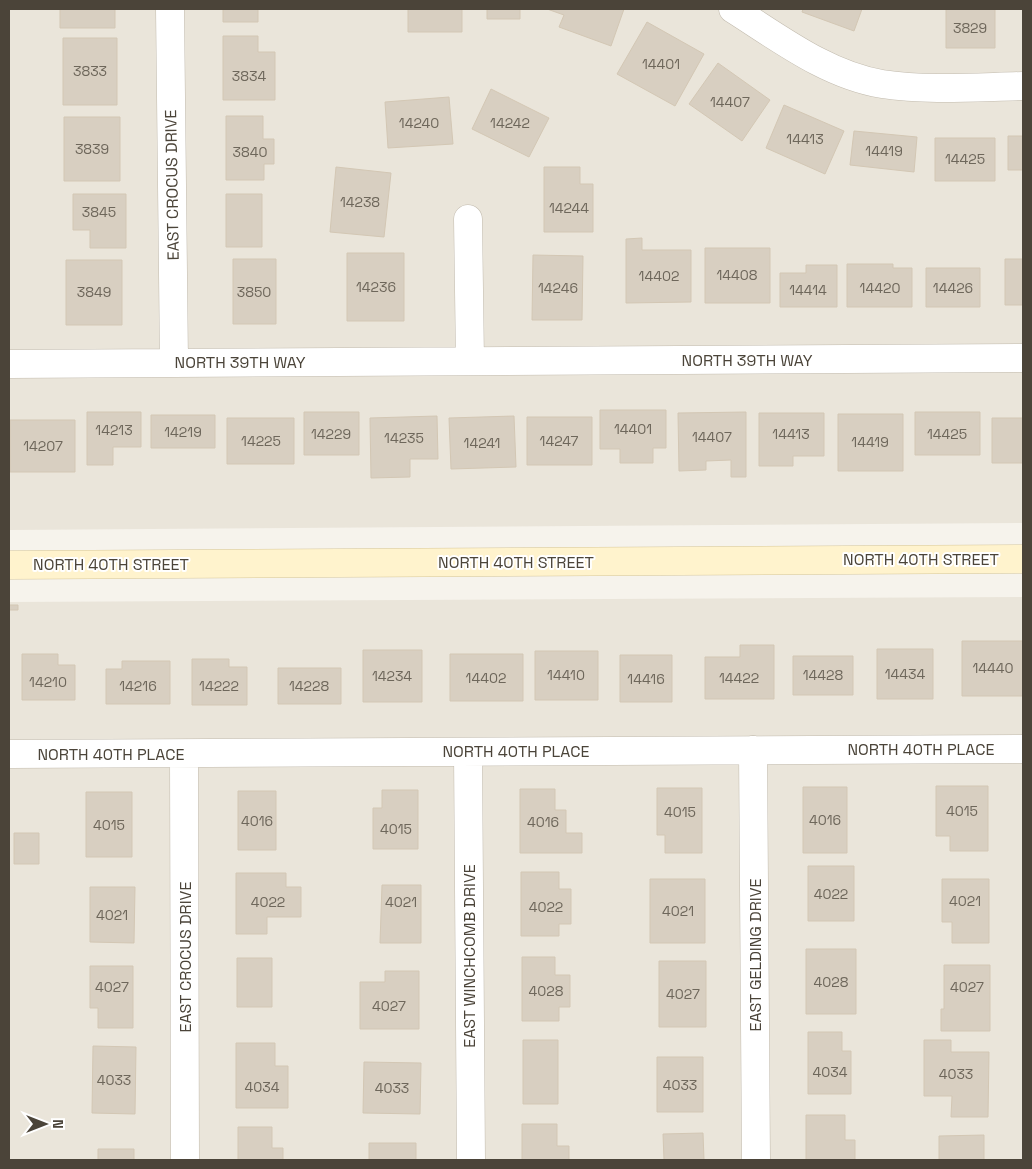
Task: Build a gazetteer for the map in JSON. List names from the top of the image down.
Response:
{
  "streets": {
    "main road": ["NORTH 40TH STREET"],
    "street": [
      "EAST CROCUS DRIVE",
      "NORTH 39TH WAY",
      "NORTH 40TH PLACE",
      "EAST GELDING DRIVE",
      "EAST WINCHCOMB DRIVE"
    ]
  },
  "crossings": [
    ["EAST CROCUS DRIVE", "NORTH 39TH WAY"],
    ["EAST CROCUS DRIVE", "NORTH 40TH PLACE"],
    ["NORTH 40TH PLACE", "EAST GELDING DRIVE"],
    ["NORTH 40TH PLACE", "EAST WINCHCOMB DRIVE"]
  ],
  "house_numbers": [
    "3829",
    "14401",
    "3833",
    "3834",
    "14407",
    "14240",
    "14242",
    "14413",
    "3839",
    "14419",
    "3840",
    "14425",
    "14238",
    "14244",
    "3845",
    "14408",
    "14402",
    "14236",
    "14246",
    "14420",
    "14426",
    "14414",
    "3849",
    "3850",
    "14401",
    "14213",
    "14219",
    "14229",
    "14413",
    "14425",
    "14407",
    "14235",
    "14225",
    "14247",
    "14419",
    "14241",
    "14207",
    "14440",
    "14434",
    "14410",
    "14428",
    "14234",
    "14402",
    "14422",
    "14416",
    "14210",
    "14216",
    "14222",
    "14228",
    "4015",
    "4015",
    "4016",
    "4016",
    "4016",
    "4015",
    "4015",
    "4022",
    "4021",
    "4022",
    "4021",
    "4022",
    "4021",
    "4021",
    "4028",
    "4027",
    "4027",
    "4028",
    "4027",
    "4027",
    "4034",
    "4033",
    "4033",
    "4033",
    "4034",
    "4033"
  ],
  "north": "right"
}
